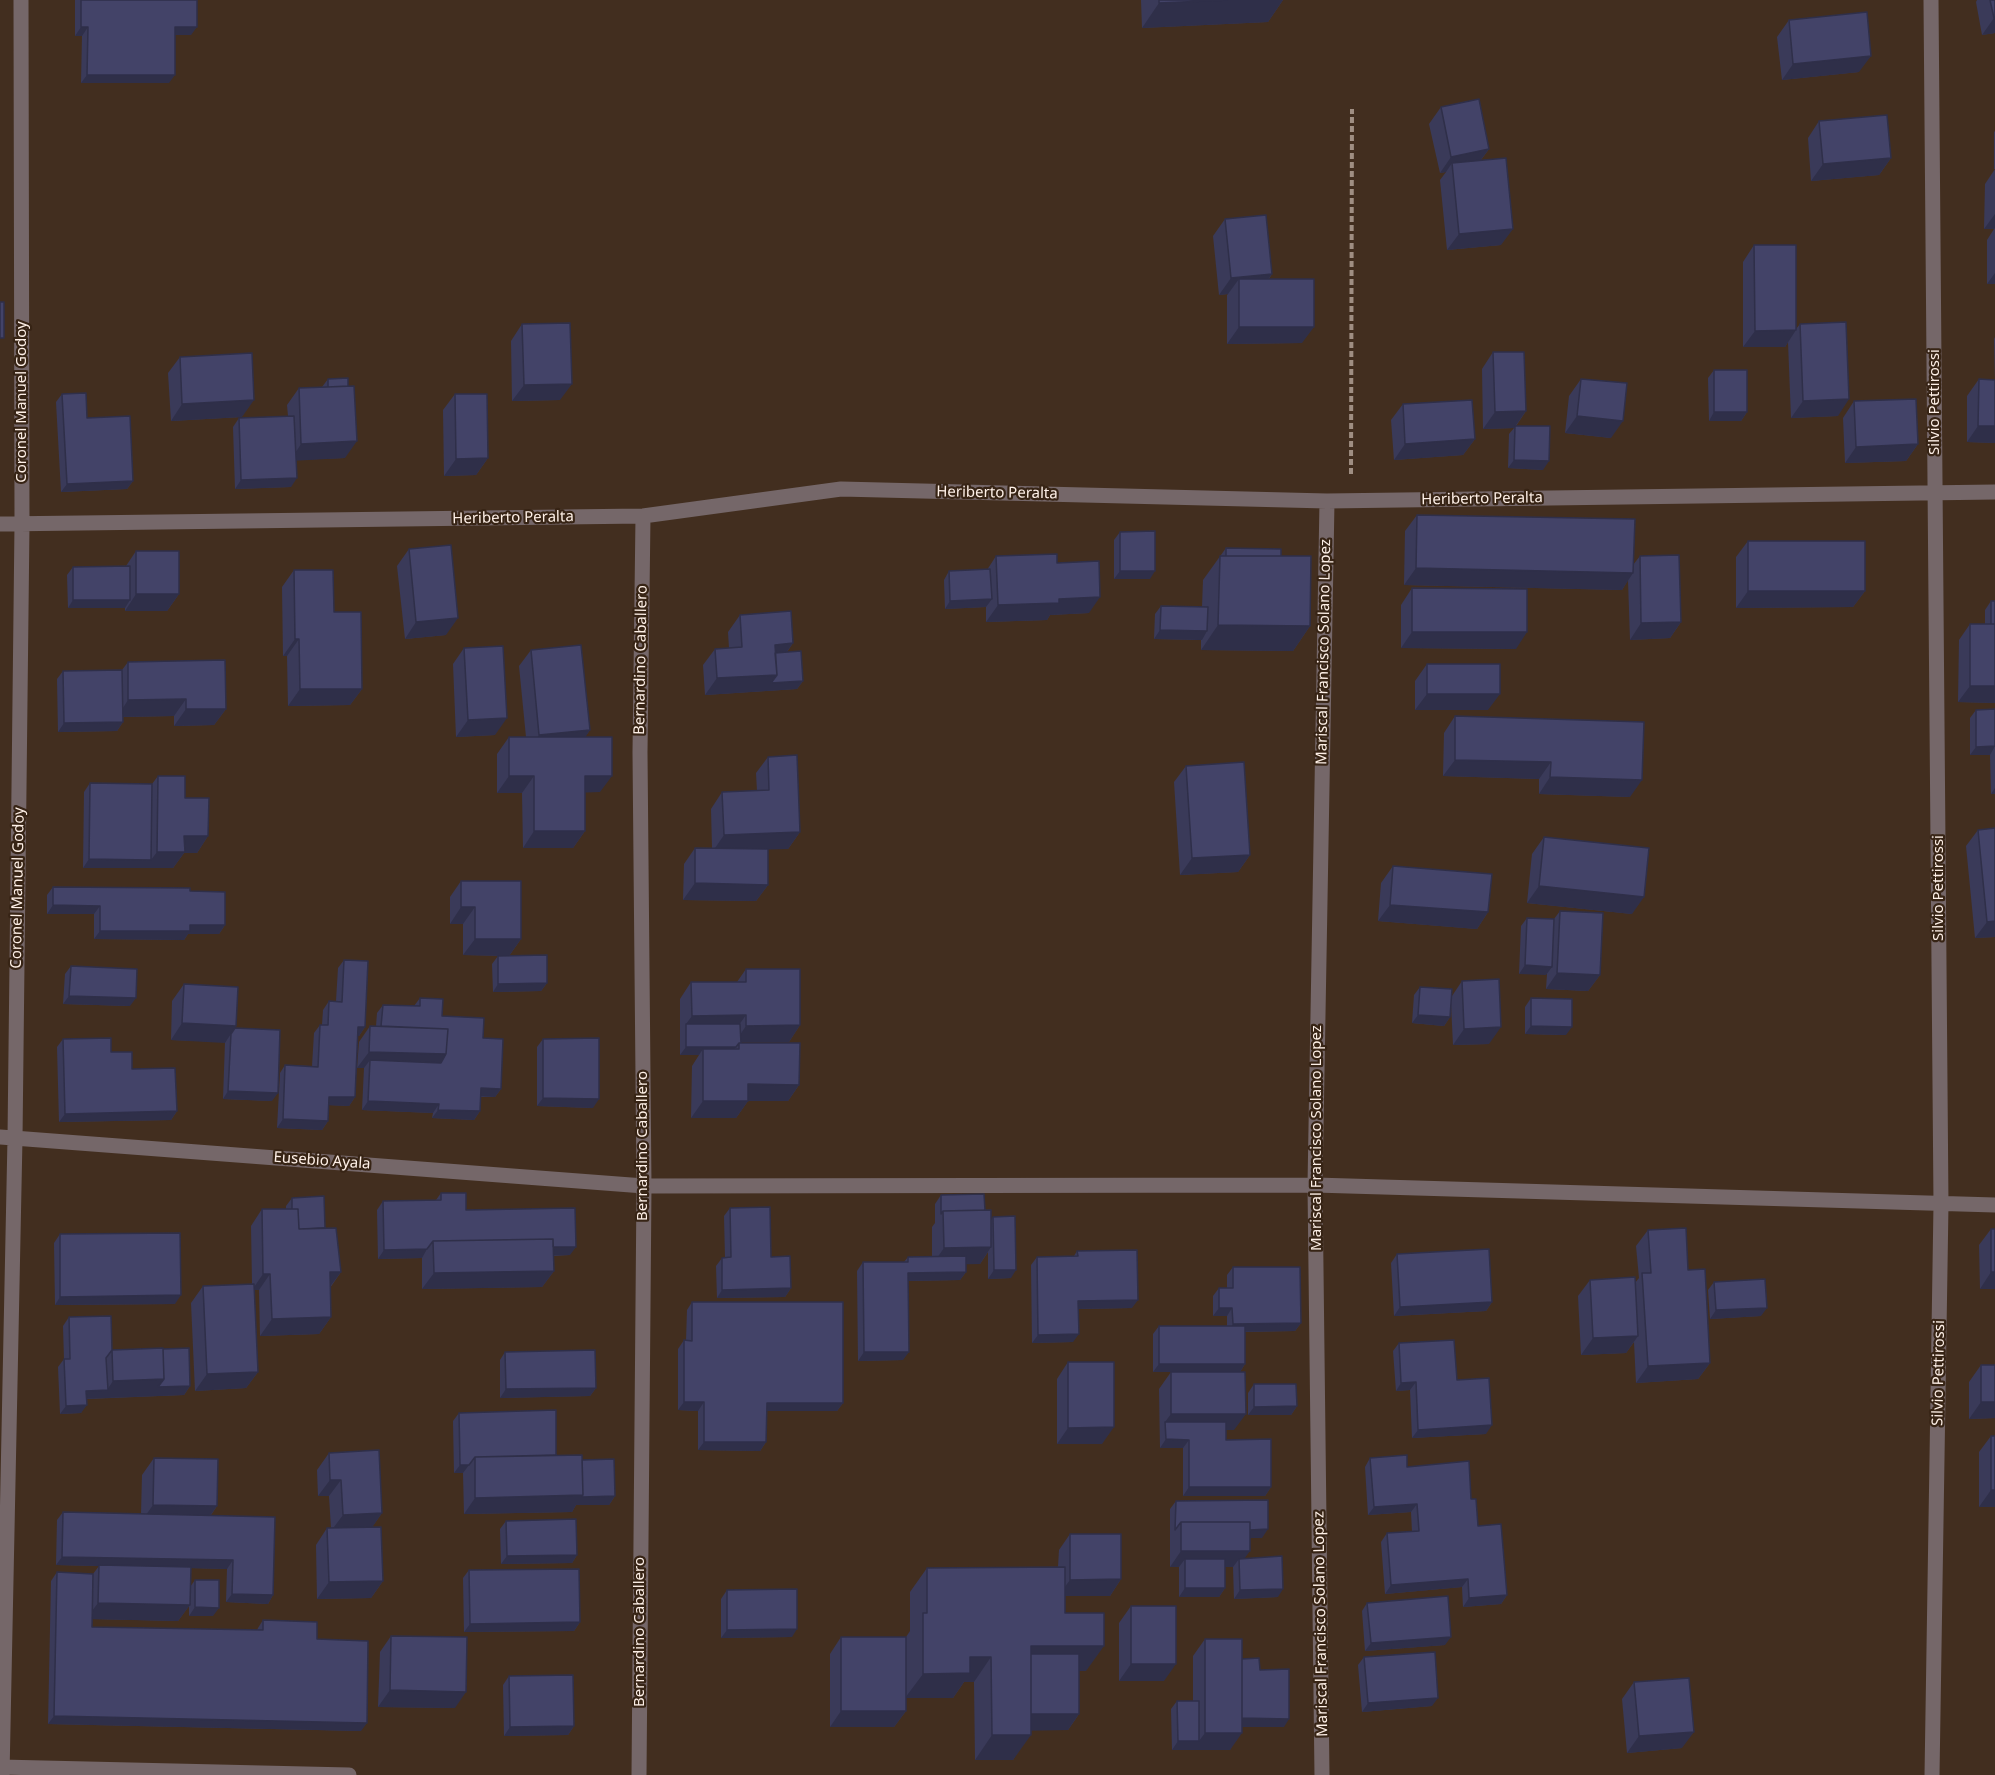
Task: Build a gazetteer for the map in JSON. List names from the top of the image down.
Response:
{
  "streets": {
    "street": [
      "Coronel Manuel Godoy",
      "Silvio Pettirossi",
      "Heriberto Peralta",
      "Mariscal Francisco Solano Lopez",
      "Bernardino Caballero",
      "Eusebio Ayala"
    ]
  },
  "crossings": [
    ["Coronel Manuel Godoy", "Heriberto Peralta"],
    ["Coronel Manuel Godoy", "Eusebio Ayala"],
    ["Silvio Pettirossi", "Heriberto Peralta"],
    ["Silvio Pettirossi", "Eusebio Ayala"],
    ["Heriberto Peralta", "Mariscal Francisco Solano Lopez"],
    ["Heriberto Peralta", "Bernardino Caballero"],
    ["Mariscal Francisco Solano Lopez", "Eusebio Ayala"],
    ["Bernardino Caballero", "Eusebio Ayala"]
  ]
}
